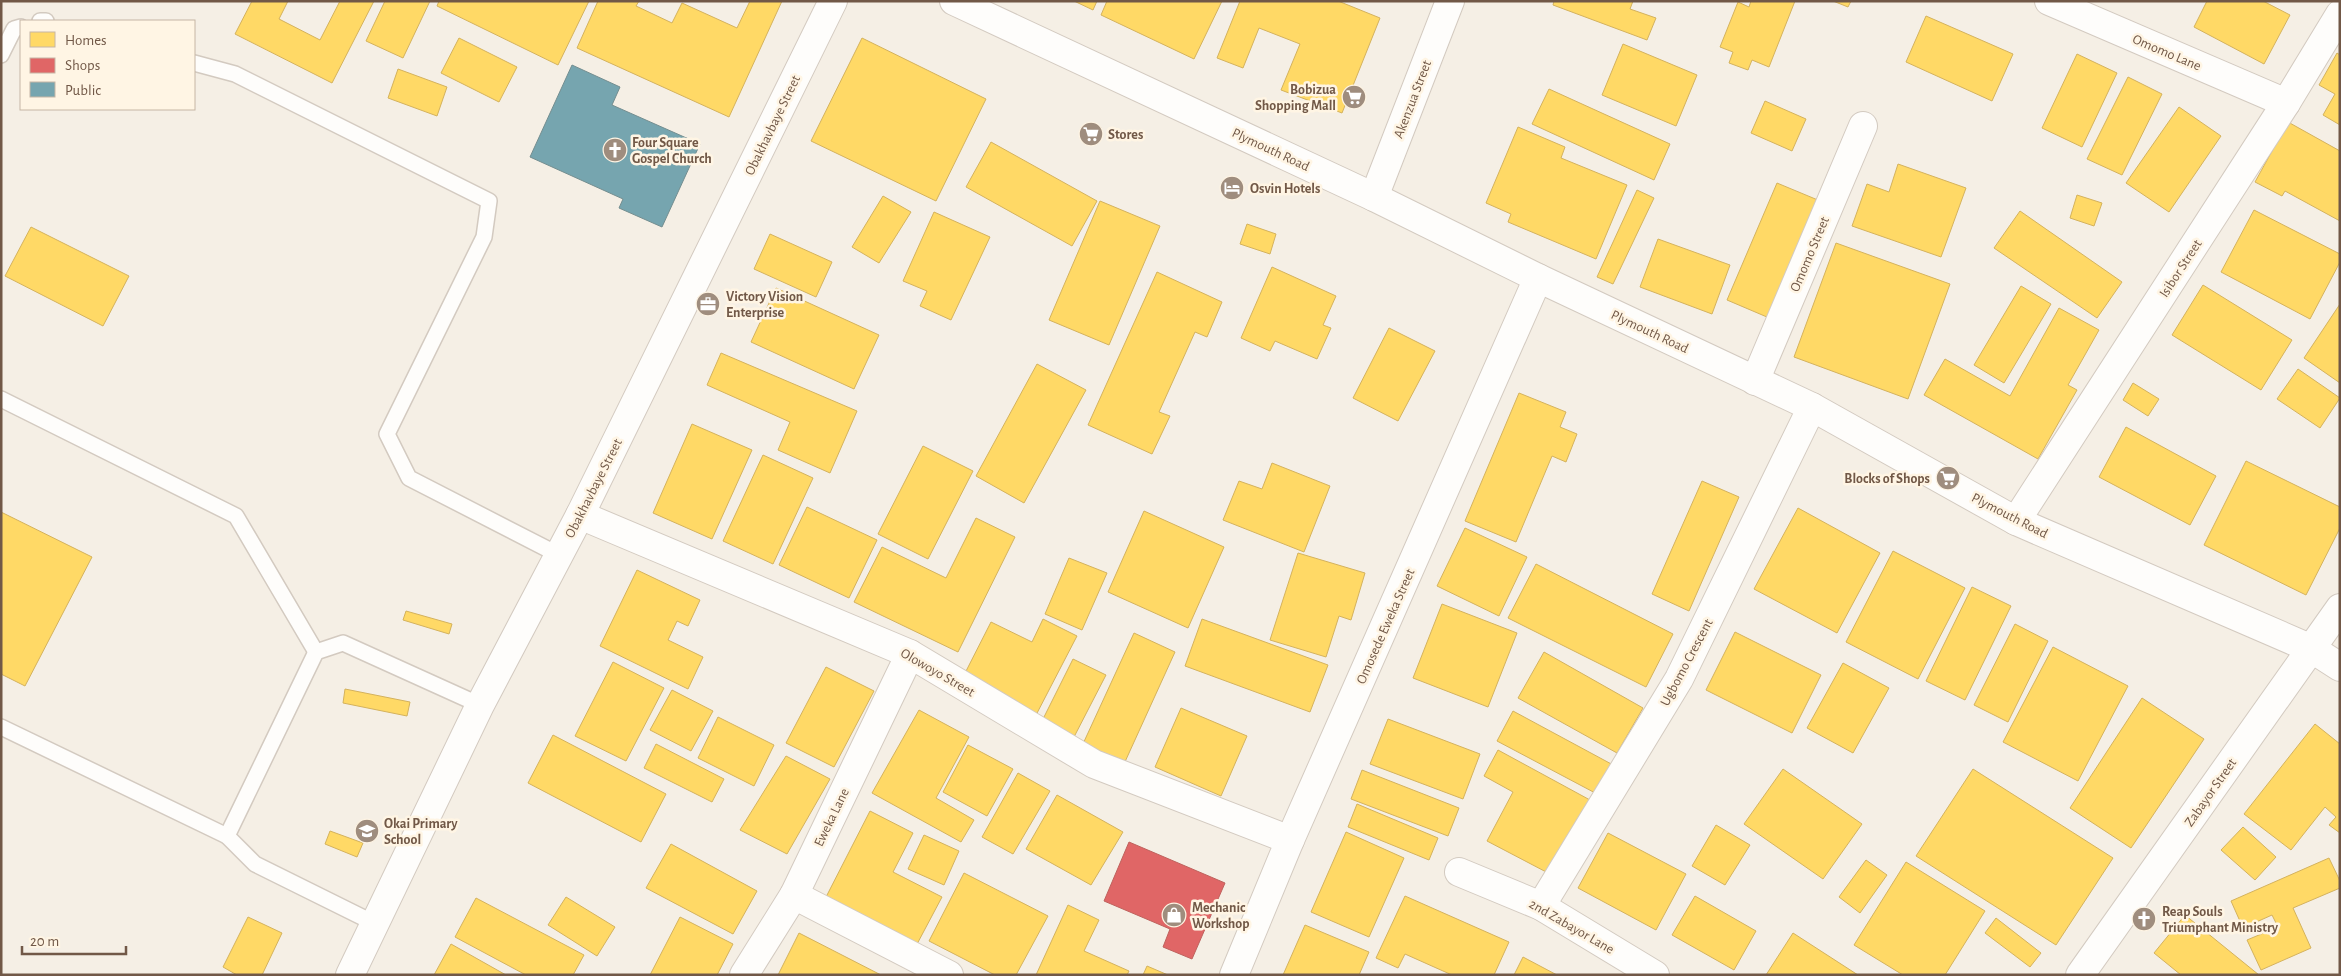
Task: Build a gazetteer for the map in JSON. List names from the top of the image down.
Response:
{
  "streets": {
    "street": [
      "Omomo Lane",
      "Akenzua Street",
      "Obakhavbaye Street",
      "Plymouth Road",
      "Omomo Street",
      "Isibor Street",
      "Omosede Eweka Street",
      "Ugbomo Crescent",
      "Olowoyo Street",
      "Zabayor Street",
      "Eweka Lane",
      "2nd Zabayor Lane"
    ]
  },
  "crossings": [
    ["Omomo Lane", "Isibor Street"],
    ["Akenzua Street", "Plymouth Road"],
    ["Obakhavbaye Street", "Olowoyo Street"],
    ["Plymouth Road", "Omomo Street"],
    ["Plymouth Road", "Isibor Street"],
    ["Plymouth Road", "Omosede Eweka Street"],
    ["Plymouth Road", "Ugbomo Crescent"],
    ["Plymouth Road", "Zabayor Street"],
    ["Omosede Eweka Street", "Olowoyo Street"],
    ["Ugbomo Crescent", "2nd Zabayor Lane"],
    ["Olowoyo Street", "Eweka Lane"]
  ],
  "places": {
    "supermarket": ["Bobizua Shopping Mall", "Stores", "Blocks of Shops"],
    "church": ["Four Square Gospel Church", "Reap Souls Triumphant Ministry"],
    "hotel": ["Osvin Hotels"],
    "office": ["Victory Vision Enterprise"],
    "school or university": ["Okai Primary School"],
    "shop": ["Mechanic Workshop"]
  },
  "legend": ["Homes", "Shops", "Public"],
  "scale_bar": "20 m"
}
